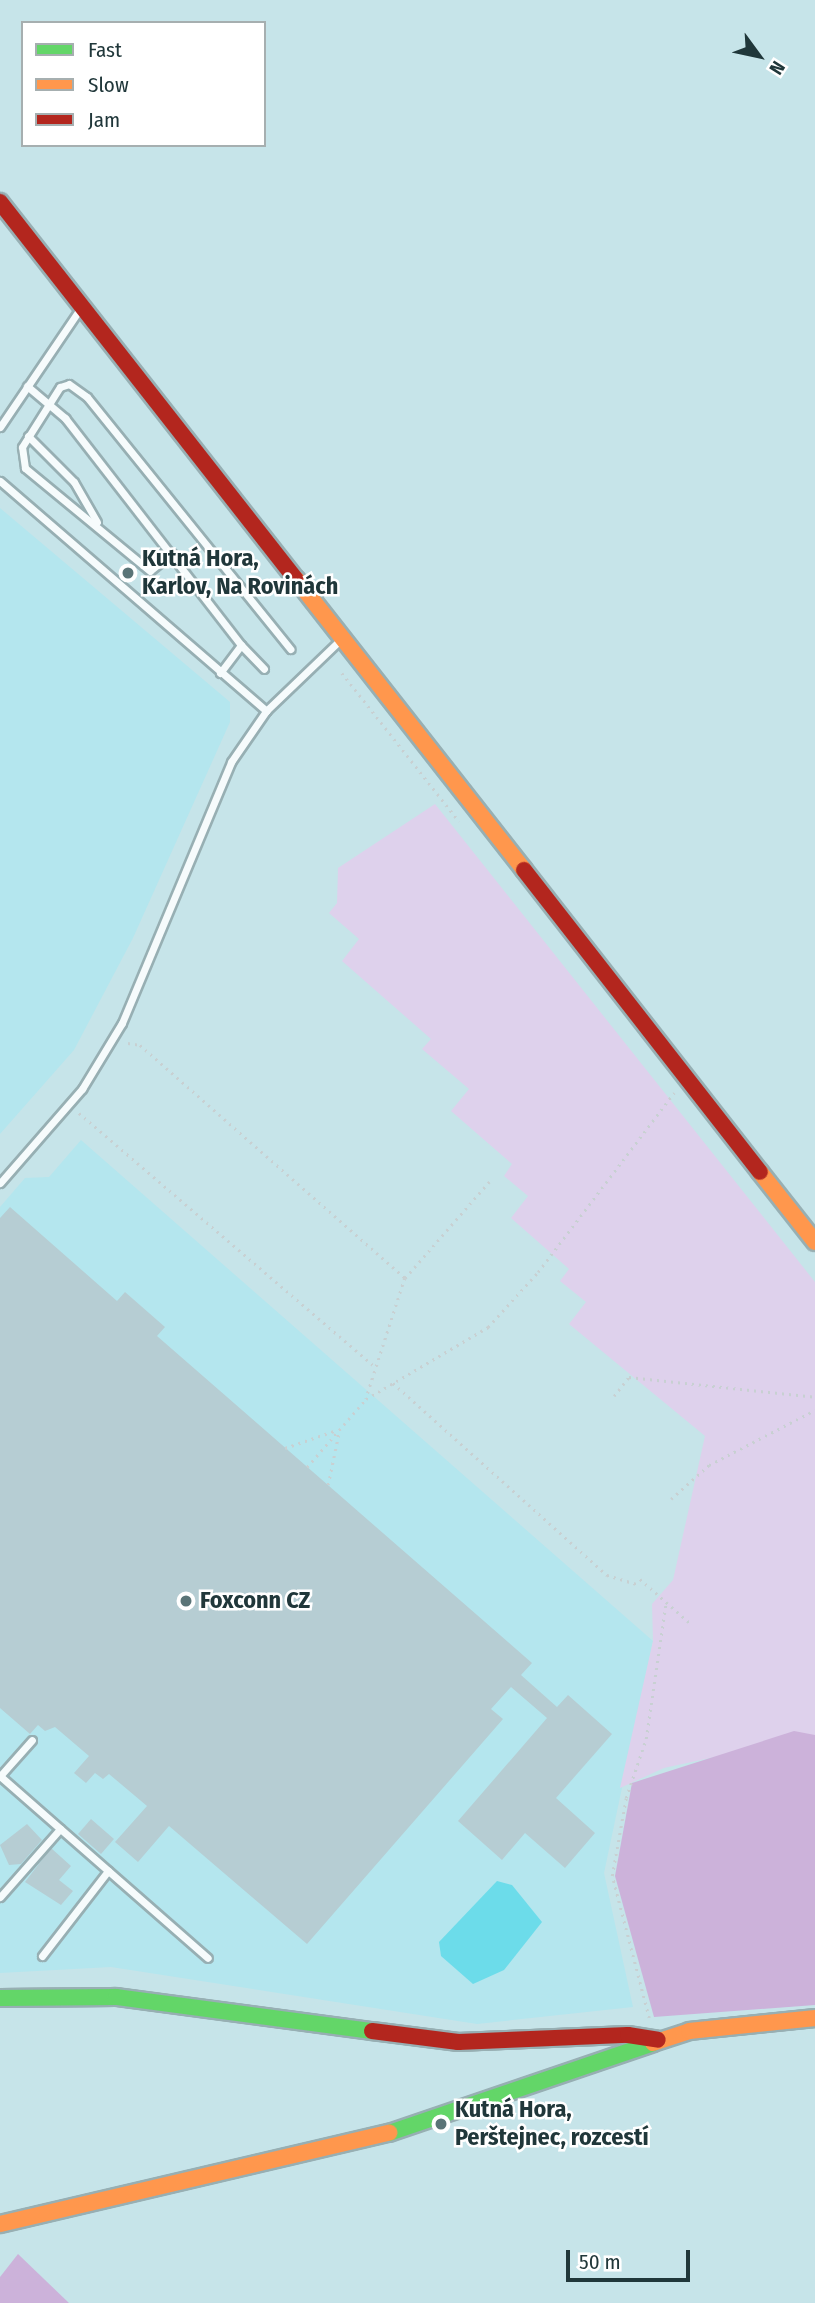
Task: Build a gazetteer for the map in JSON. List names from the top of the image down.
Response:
{
  "places": ["Kutná Hora, Karlov, Na Rovinách", "Foxconn CZ", "Kutná Hora, Perštejnec, rozcestí"],
  "legend": ["Fast", "Slow", "Jam"],
  "scale_bar": "50 m",
  "north": "bottom right"
}
